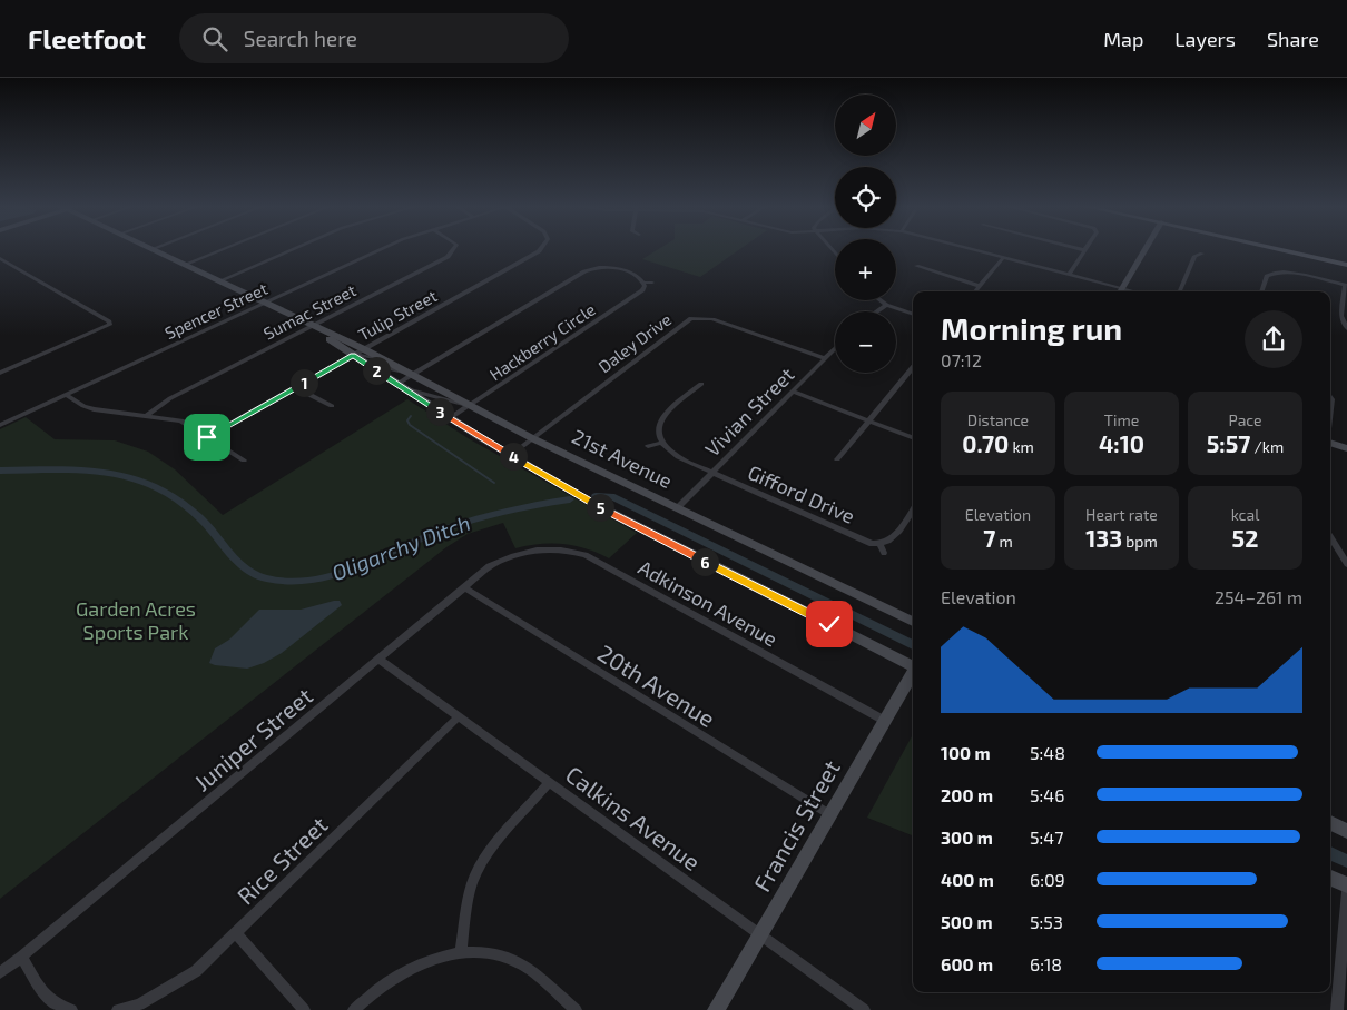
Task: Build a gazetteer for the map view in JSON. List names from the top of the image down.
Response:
{
  "streets": {
    "street": [
      "Spencer Street",
      "Sumac Street",
      "Tulip Street",
      "Hackberry Circle",
      "Daley Drive",
      "Vivian Street",
      "21st Avenue",
      "Gifford Drive",
      "Adkinson Avenue",
      "20th Avenue",
      "Juniper Street",
      "Calkins Avenue",
      "Francis Street",
      "Rice Street"
    ]
  },
  "crossings": [
    ["Spencer Street", "21st Avenue"],
    ["Sumac Street", "21st Avenue"],
    ["Tulip Street", "21st Avenue"],
    ["Hackberry Circle", "21st Avenue"],
    ["Daley Drive", "Vivian Street"],
    ["Daley Drive", "21st Avenue"],
    ["Vivian Street", "21st Avenue"],
    ["Vivian Street", "Gifford Drive"],
    ["Adkinson Avenue", "Juniper Street"],
    ["Adkinson Avenue", "Francis Street"],
    ["20th Avenue", "Juniper Street"],
    ["20th Avenue", "Francis Street"],
    ["Juniper Street", "Calkins Avenue"],
    ["Calkins Avenue", "Francis Street"],
    ["Calkins Avenue", "Rice Street"]
  ],
  "water": ["Oligarchy Ditch"],
  "parks": ["Garden Acres Sports Park"],
  "north": "top right",
  "page": {
    "header": "Fleetfoot",
    "search": "Search here",
    "nav": ["Map", "Layers", "Share"],
    "map_buttons": ["+", "−"],
    "heading": ["Morning run", "07:12"],
    "pins": [
      "2",
      "1",
      "3",
      "4",
      "5",
      "6"
    ],
    "stats": [
      ["Distance", "0.70 km"],
      ["Time", "4:10"],
      ["Pace", "5:57 /km"],
      ["Elevation", "7 m"],
      ["Heart rate", "133 bpm"],
      ["kcal", "52"]
    ],
    "chart": ["Elevation", "254–261 m"],
    "list": [
      {
        "name": "100 m",
        "note": "5:48"
      },
      {
        "name": "200 m",
        "note": "5:46"
      },
      {
        "name": "300 m",
        "note": "5:47"
      },
      {
        "name": "400 m",
        "note": "6:09"
      },
      {
        "name": "500 m",
        "note": "5:53"
      },
      {
        "name": "600 m",
        "note": "6:18"
      }
    ]
  }
}
